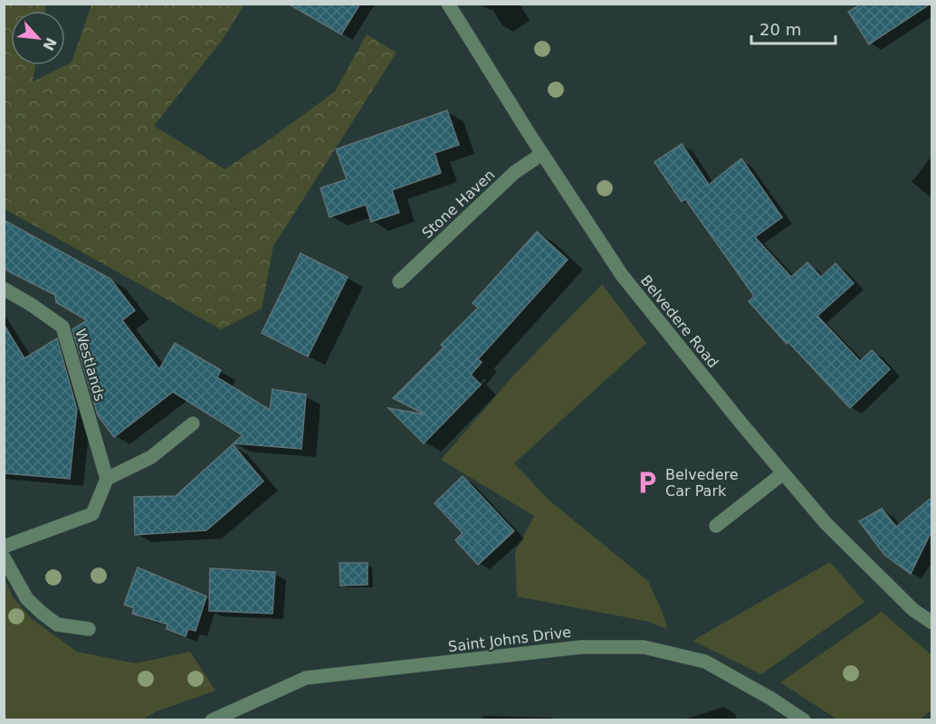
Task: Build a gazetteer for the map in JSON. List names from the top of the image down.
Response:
{
  "streets": {
    "street": [
      "Stone Haven",
      "Belvedere Road",
      "Westlands",
      "Saint Johns Drive"
    ]
  },
  "crossings": [
    ["Stone Haven", "Belvedere Road"]
  ],
  "places": {
    "parking": ["Belvedere Car Park"]
  },
  "scale_bar": "20 m",
  "north": "bottom right"
}
